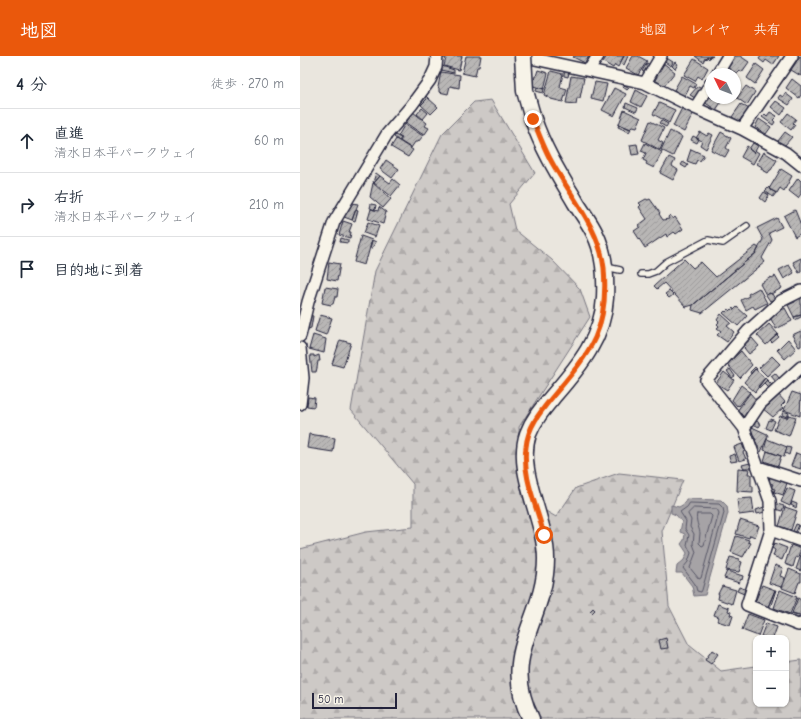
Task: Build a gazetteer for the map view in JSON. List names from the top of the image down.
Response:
{
  "scale_bar": "50 m",
  "north": "top left",
  "page": {
    "header": "地図",
    "nav": ["地図", "レイヤ", "共有"],
    "heading": ["4 分", "徒歩 · 270 m"],
    "list": [
      ["直進", "清水日本平パークウェイ", "60 m"],
      ["右折", "清水日本平パークウェイ", "210 m"],
      "目的地に到着"
    ],
    "map_buttons": ["+", "−"],
    "scale": "50 m"
  }
}
